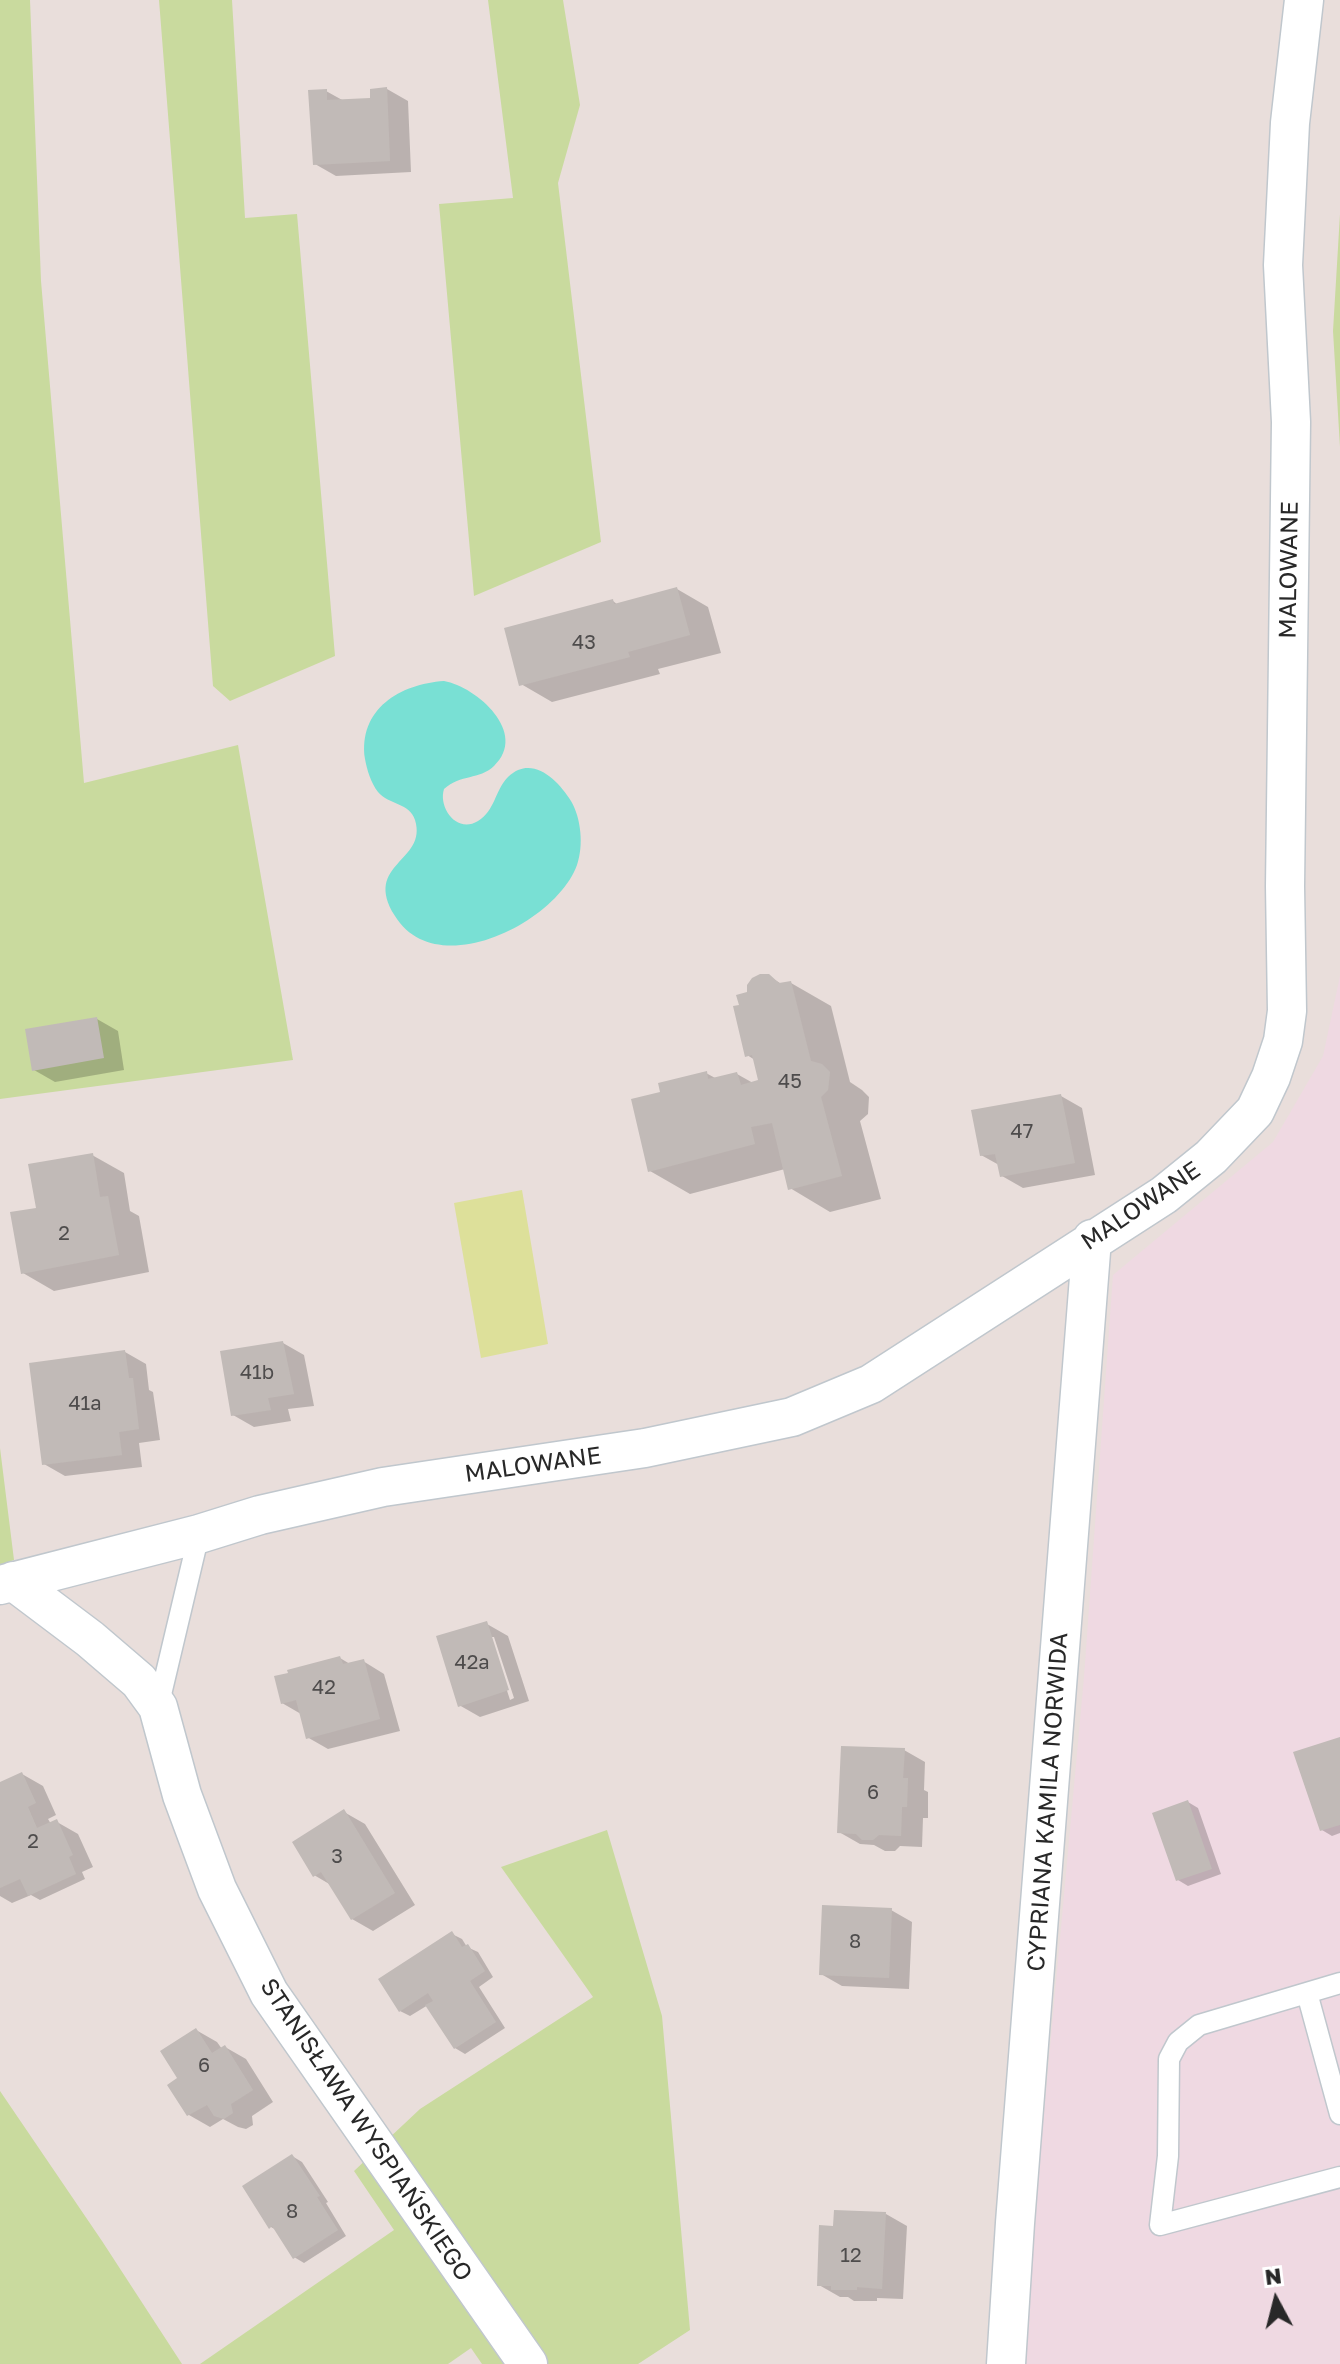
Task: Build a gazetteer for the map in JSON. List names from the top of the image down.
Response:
{
  "streets": {
    "street": ["MALOWANE", "CYPRIANA KAMILA NORWIDA", "STANISŁAWA WYSPIAŃSKIEGO"]
  },
  "crossings": [
    ["MALOWANE", "CYPRIANA KAMILA NORWIDA"],
    ["MALOWANE", "STANISŁAWA WYSPIAŃSKIEGO"]
  ],
  "house_numbers": [
    "43",
    "45",
    "47",
    "2",
    "41b",
    "41a",
    "42a",
    "42",
    "6",
    "2",
    "3",
    "8",
    "6",
    "8",
    "12"
  ],
  "north": "top"
}
